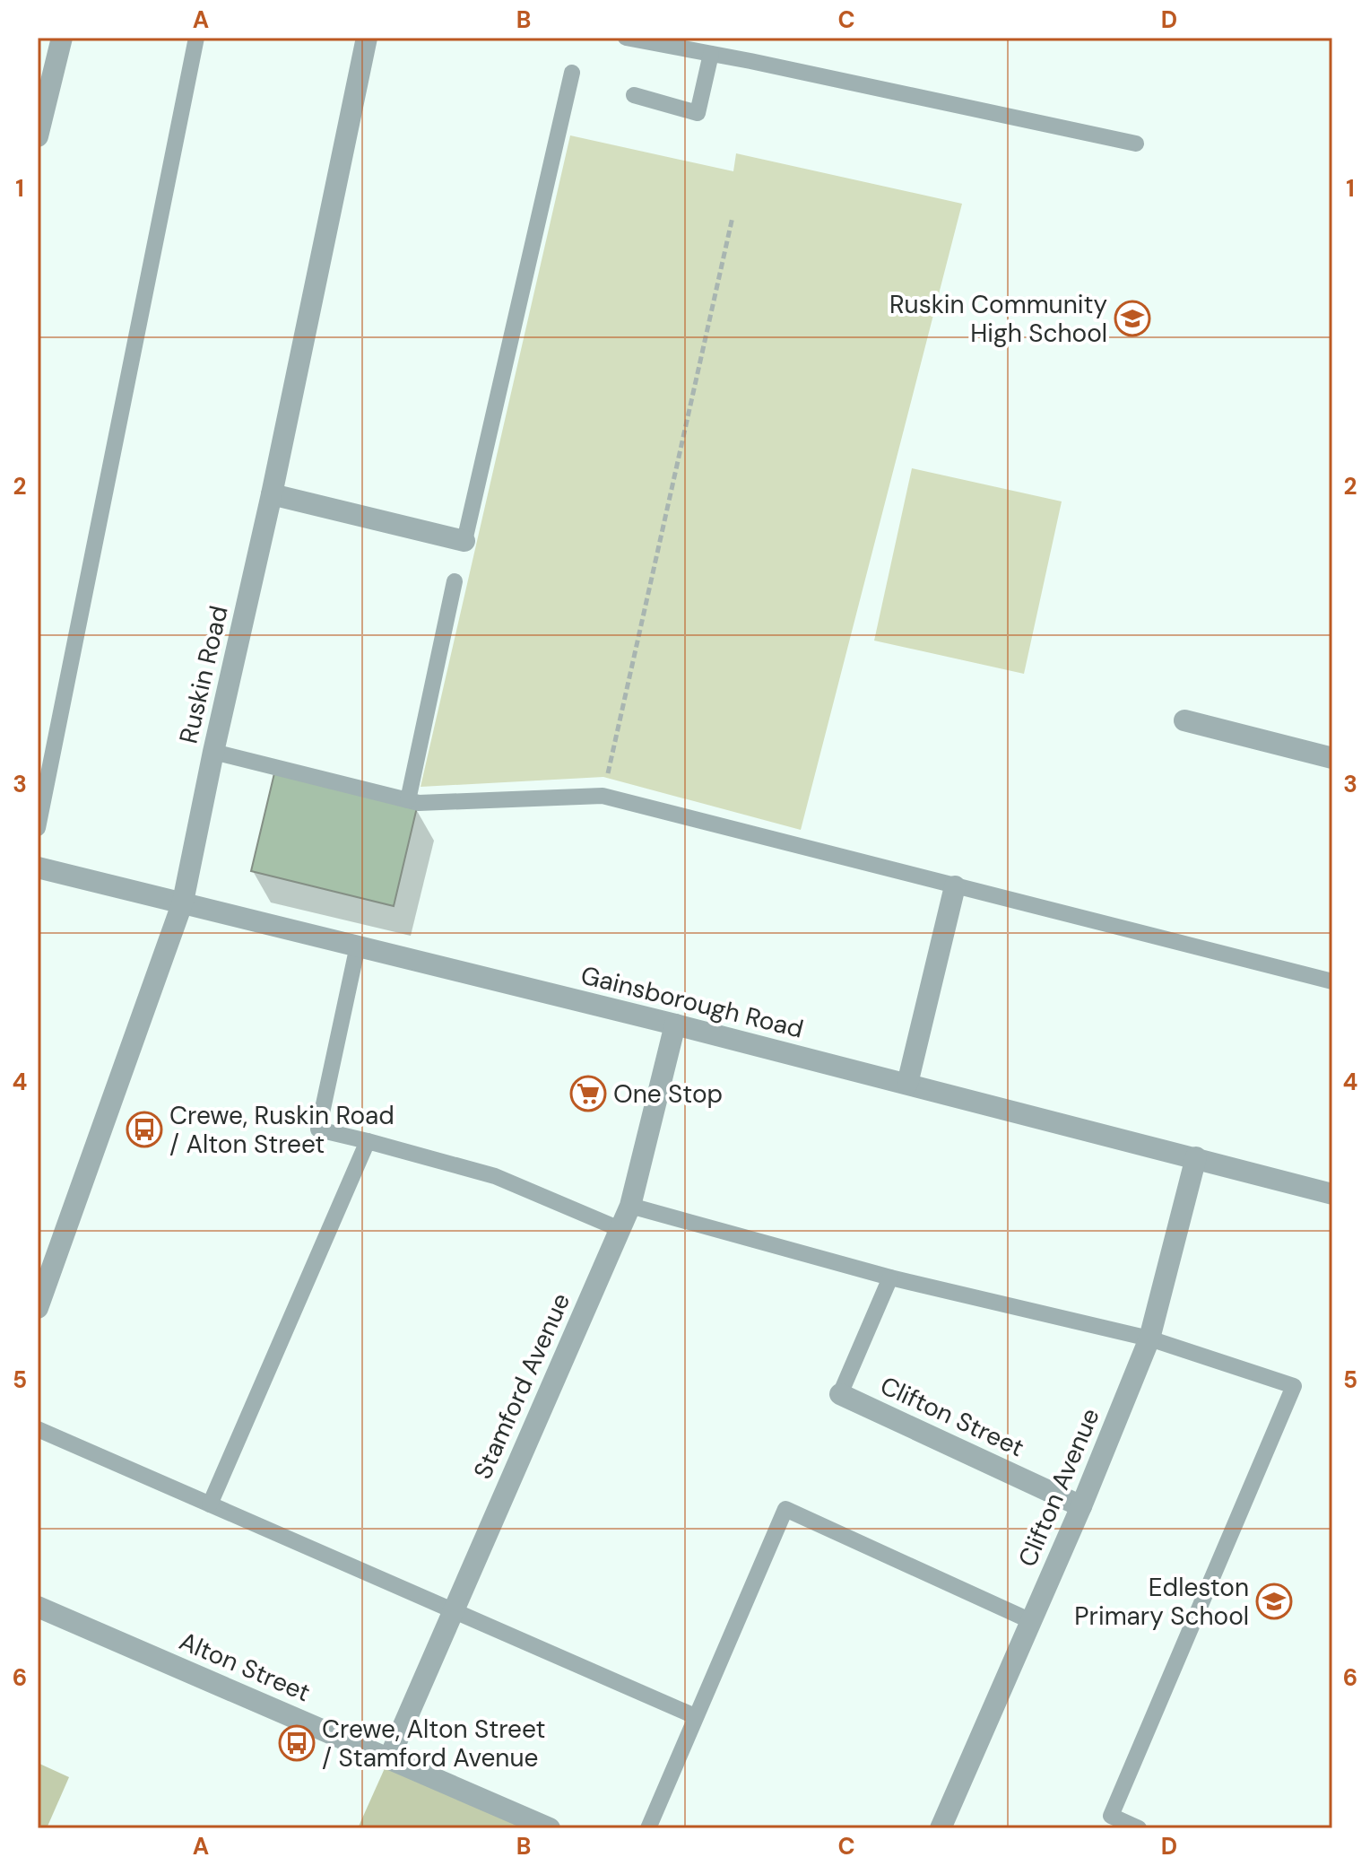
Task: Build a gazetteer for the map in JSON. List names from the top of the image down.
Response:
{
  "streets": {
    "street": [
      "Ruskin Road",
      "Gainsborough Road",
      "Stamford Avenue",
      "Clifton Street",
      "Clifton Avenue",
      "Alton Street"
    ]
  },
  "crossings": [
    ["Ruskin Road", "Gainsborough Road"],
    ["Gainsborough Road", "Stamford Avenue"],
    ["Gainsborough Road", "Clifton Avenue"],
    ["Stamford Avenue", "Alton Street"],
    ["Clifton Street", "Clifton Avenue"]
  ],
  "places": {
    "school or university": ["Ruskin Community High School", "Edleston Primary School"],
    "supermarket": ["One Stop"],
    "bus stop": ["Crewe, Ruskin Road / Alton Street", "Crewe, Alton Street / Stamford Avenue"]
  },
  "grid": {
    "columns": [
      "A",
      "B",
      "C",
      "D"
    ],
    "rows": [
      "1",
      "2",
      "3",
      "4",
      "5",
      "6"
    ]
  }
}
